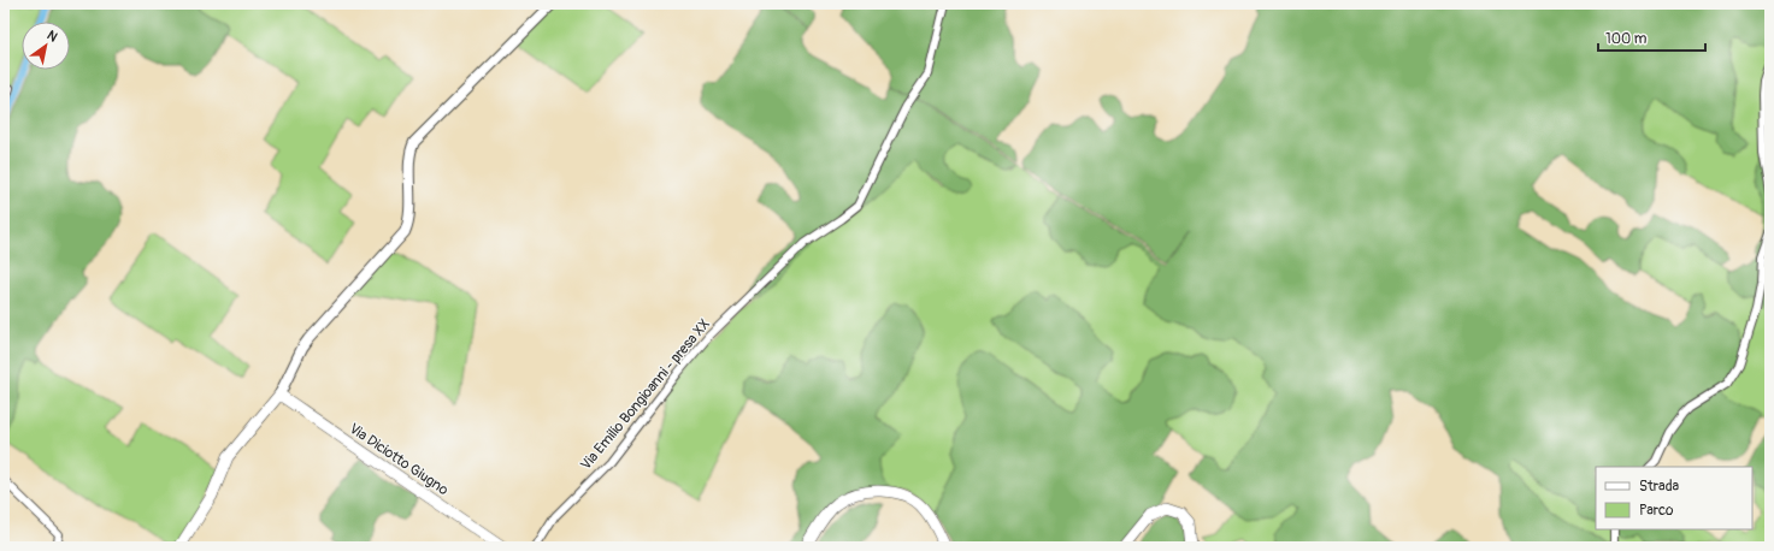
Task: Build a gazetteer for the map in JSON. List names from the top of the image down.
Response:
{
  "streets": {
    "main road": ["Via Diciotto Giugno"],
    "street": ["Via Emilio Bongioanni - presa XX"]
  },
  "legend": ["Strada", "Parco"],
  "scale_bar": "100 m",
  "north": "top right"
}
